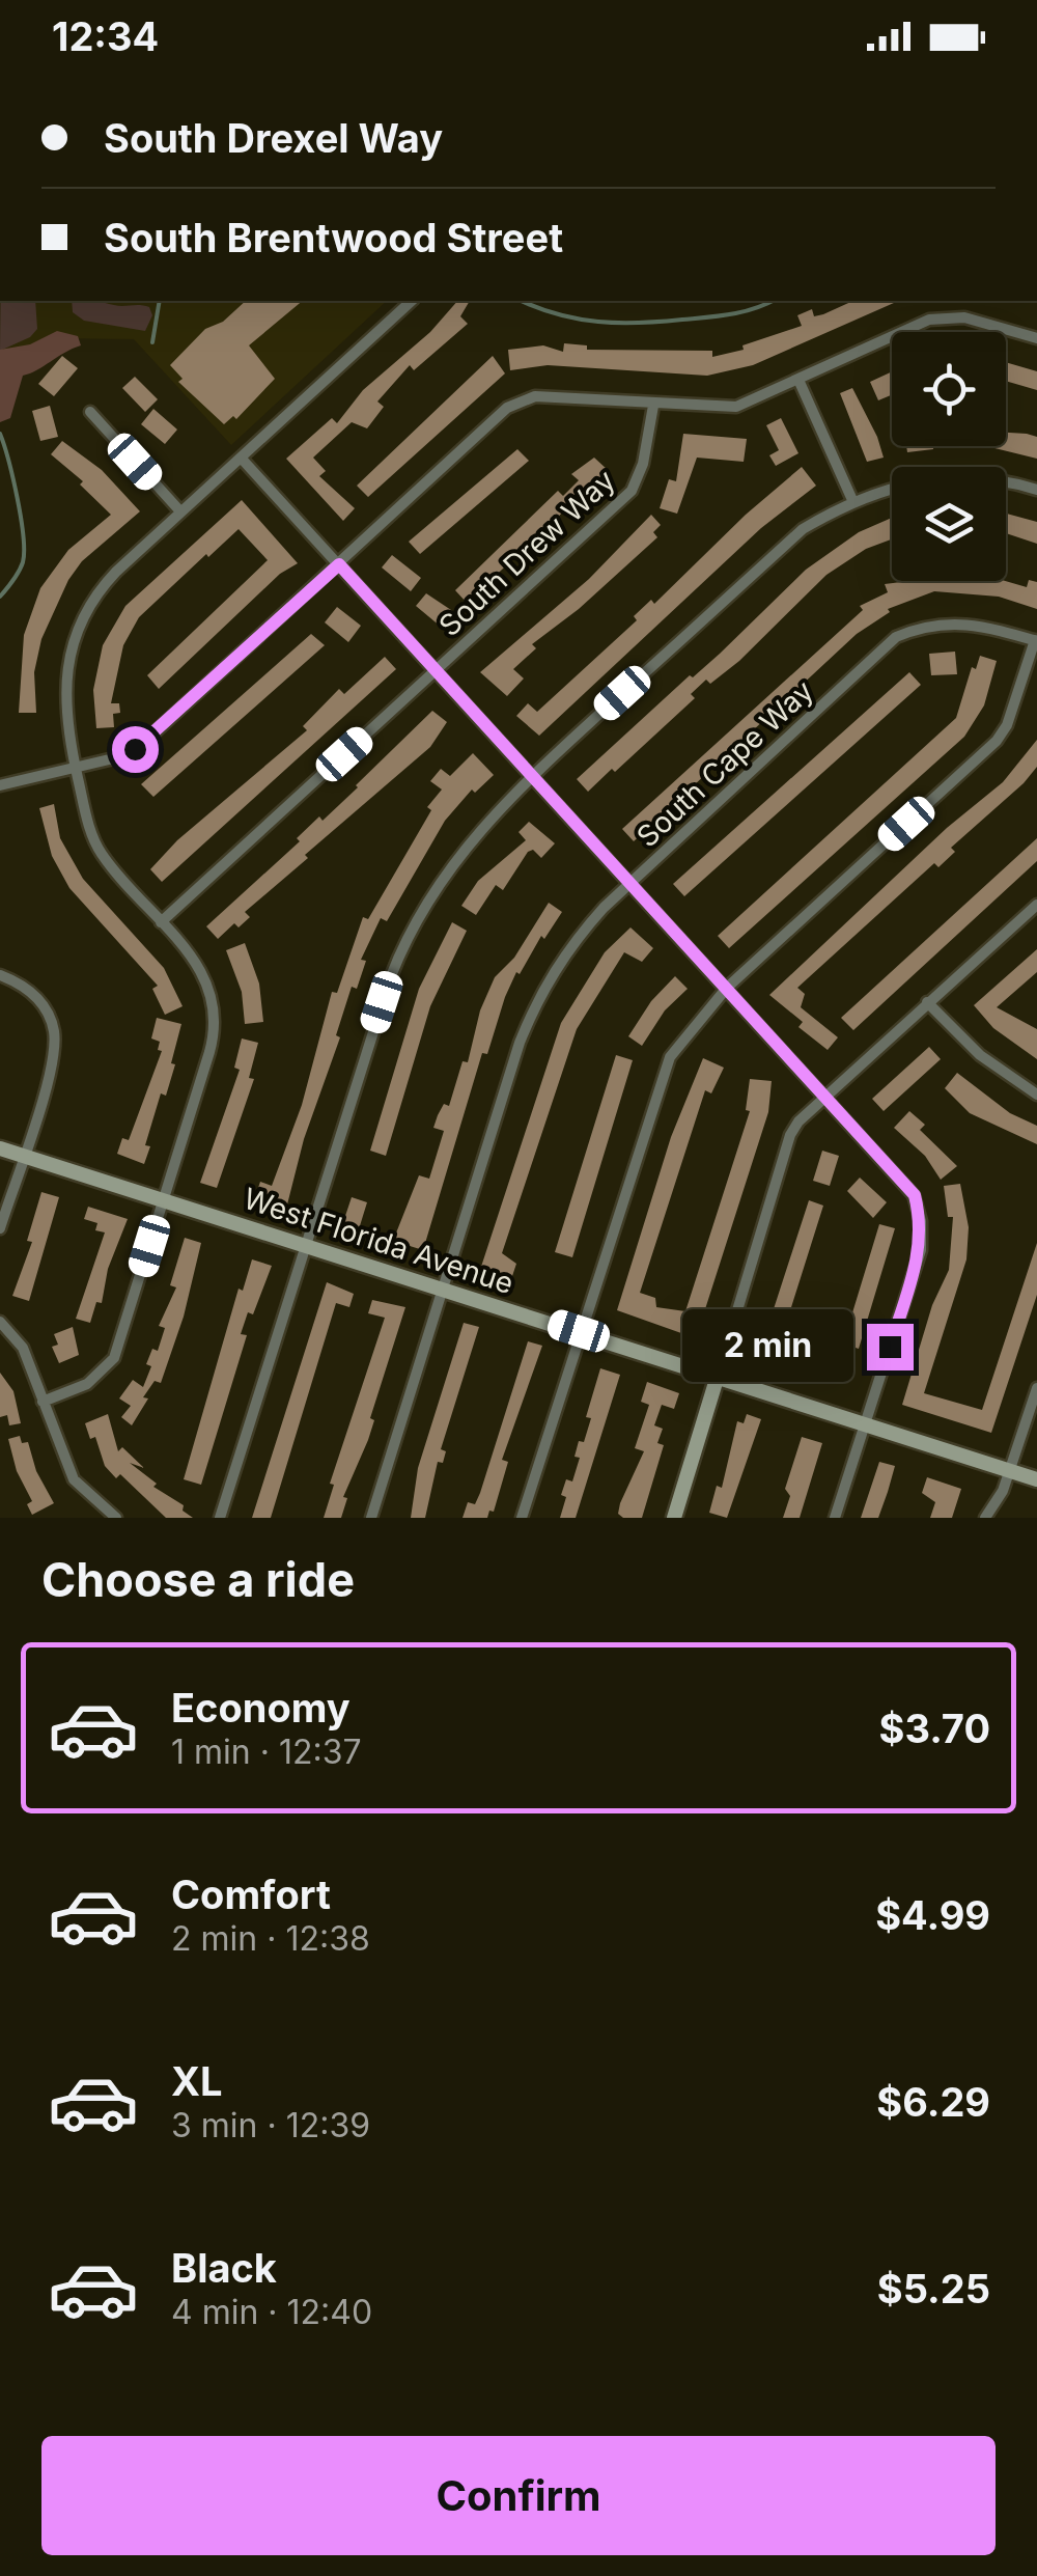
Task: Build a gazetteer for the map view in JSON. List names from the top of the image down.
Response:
{
  "streets": {
    "street": ["South Drew Way", "South Cape Way", "West Florida Avenue"]
  },
  "crossings": [
    ["South Cape Way", "West Florida Avenue"]
  ],
  "page": {
    "status": "12:34",
    "banner": ["South Drexel Way", "South Brentwood Street"],
    "bubble": "2 min",
    "heading": "Choose a ride",
    "list": [
      {
        "name": "Economy",
        "note": "1 min · 12:37",
        "value": "$3.70"
      },
      {
        "name": "Comfort",
        "note": "2 min · 12:38",
        "value": "$4.99"
      },
      {
        "name": "XL",
        "note": "3 min · 12:39",
        "value": "$6.29"
      },
      {
        "name": "Black",
        "note": "4 min · 12:40",
        "value": "$5.25"
      }
    ],
    "buttons": "Confirm"
  }
}
